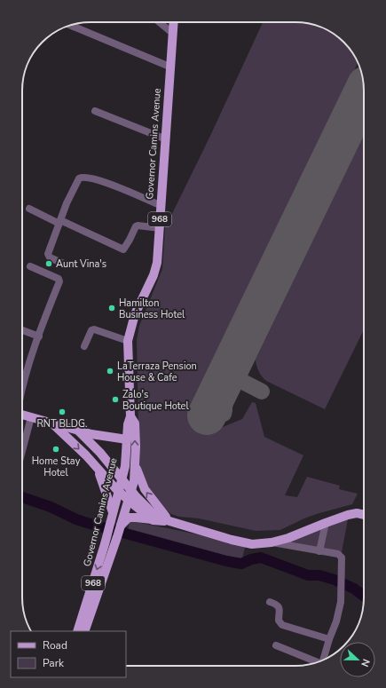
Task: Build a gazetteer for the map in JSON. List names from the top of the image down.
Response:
{
  "streets": {
    "main road": ["Governor Camins Avenue", "968"]
  },
  "places": [
    "Aunt Vina's",
    "Hamilton Business Hotel",
    "LaTerraza Pension House & Cafe",
    "Zalo's Boutique Hotel",
    "RNT BLDG.",
    "Home Stay Hotel"
  ],
  "legend": ["Road", "Park"],
  "north": "right"
}
